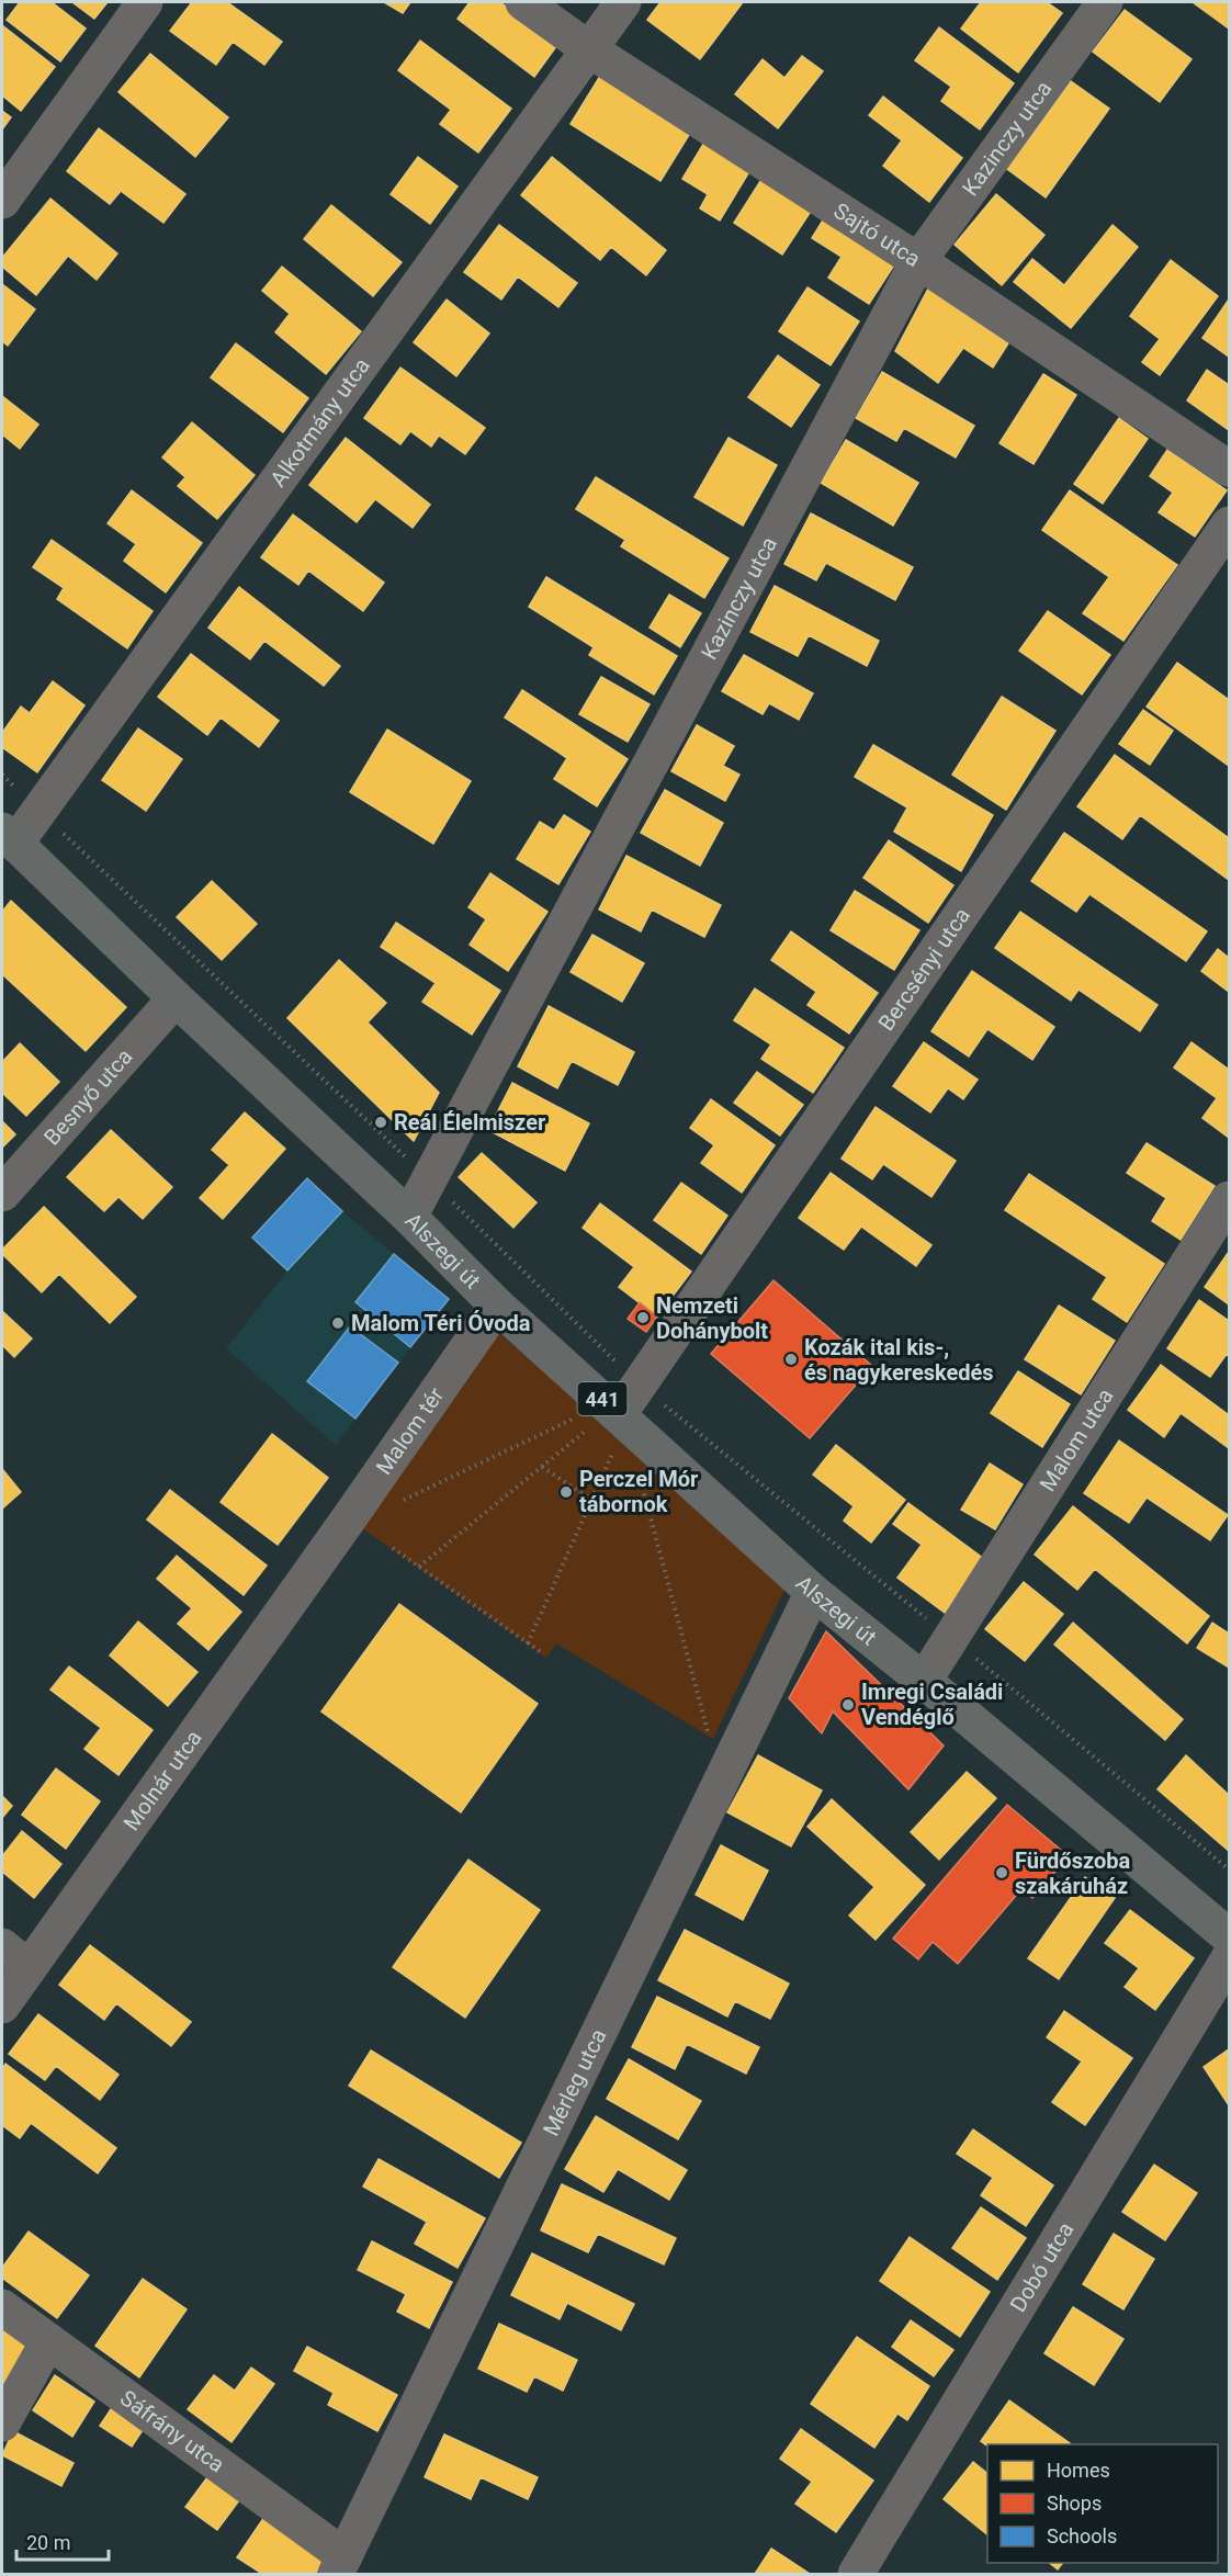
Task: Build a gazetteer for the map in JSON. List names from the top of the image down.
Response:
{
  "streets": {
    "main road": ["Alszegi út", "441"],
    "street": [
      "Kazinczy utca",
      "Sajtó utca",
      "Alkotmány utca",
      "Bercsényi utca",
      "Besnyő utca",
      "Malom tér",
      "Malom utca",
      "Molnár utca",
      "Mérleg utca",
      "Dobó utca",
      "Sáfrány utca"
    ]
  },
  "crossings": [
    ["Kazinczy utca", "Sajtó utca"],
    ["Kazinczy utca", "Alszegi út"],
    ["Sajtó utca", "Alkotmány utca"],
    ["Alkotmány utca", "Alszegi út"],
    ["Bercsényi utca", "Alszegi út"],
    ["Besnyő utca", "Alszegi út"],
    ["Alszegi út", "Malom tér"],
    ["Alszegi út", "Malom utca"],
    ["Alszegi út", "Mérleg utca"],
    ["Malom tér", "Molnár utca"],
    ["Mérleg utca", "Sáfrány utca"]
  ],
  "places": [
    "Reál Élelmiszer",
    "Nemzeti Dohánybolt",
    "Malom Téri Óvoda",
    "Kozák ital kis-, és nagykereskedés",
    "Perczel Mór tábornok",
    "Imregi Családi Vendéglő",
    "Fürdőszoba szakáruház"
  ],
  "legend": ["Homes", "Shops", "Schools"],
  "scale_bar": "20 m"
}
